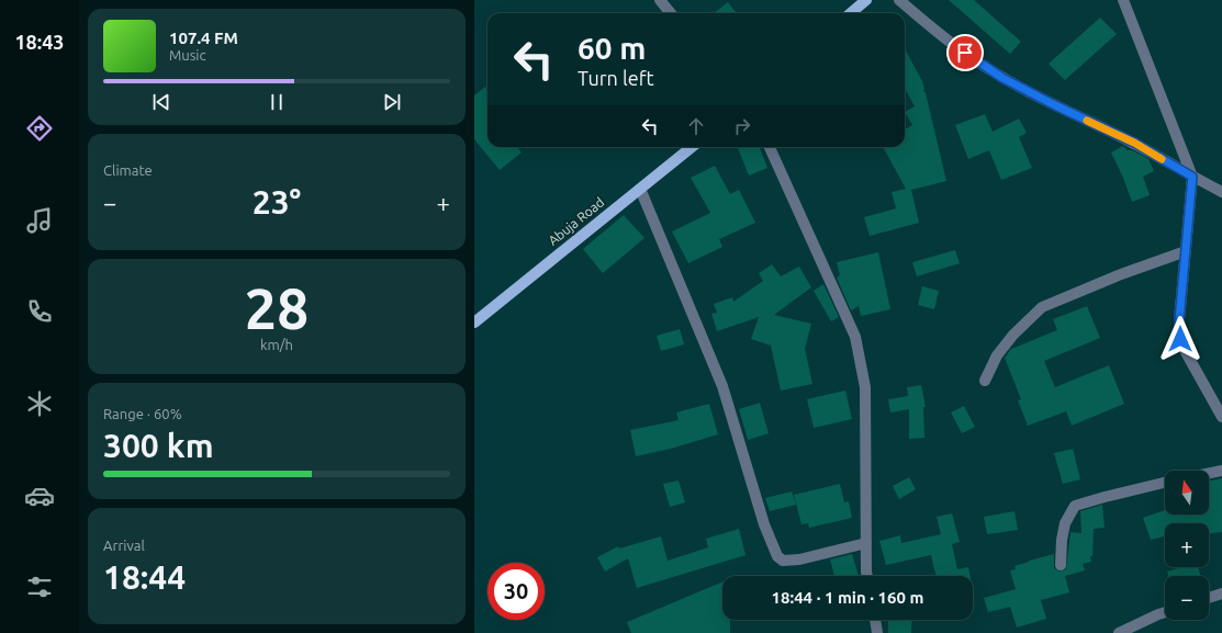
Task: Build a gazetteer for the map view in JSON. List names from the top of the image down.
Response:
{
  "streets": {
    "main road": ["Abuja Road"]
  },
  "north": "top",
  "page": {
    "tabs": "18:43",
    "turn": ["60 m", "Turn left"],
    "song": ["107.4 FM", "Music"],
    "tile": [
      "Climate",
      ["28", "km/h"],
      ["Range · 60%", "300 km"],
      ["Arrival", "18:44"]
    ],
    "heat": ["−", "23°", "+"],
    "map_buttons": ["+", "−"],
    "limit": "30",
    "trip": "18:44 · 1 min · 160 m"
  }
}
